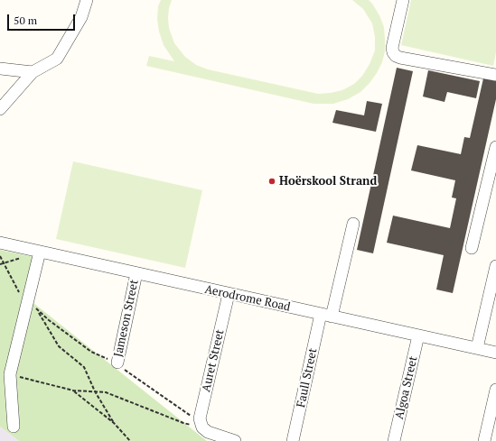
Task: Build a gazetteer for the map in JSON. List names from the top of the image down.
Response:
{
  "streets": {
    "street": [
      "Aerodrome Road",
      "Jameson Street",
      "Auret Street",
      "Faull Street",
      "Algoa Street"
    ]
  },
  "crossings": [
    ["Aerodrome Road", "Jameson Street"],
    ["Aerodrome Road", "Auret Street"],
    ["Aerodrome Road", "Faull Street"],
    ["Aerodrome Road", "Algoa Street"]
  ],
  "places": ["Hoërskool Strand"],
  "scale_bar": "50 m"
}
